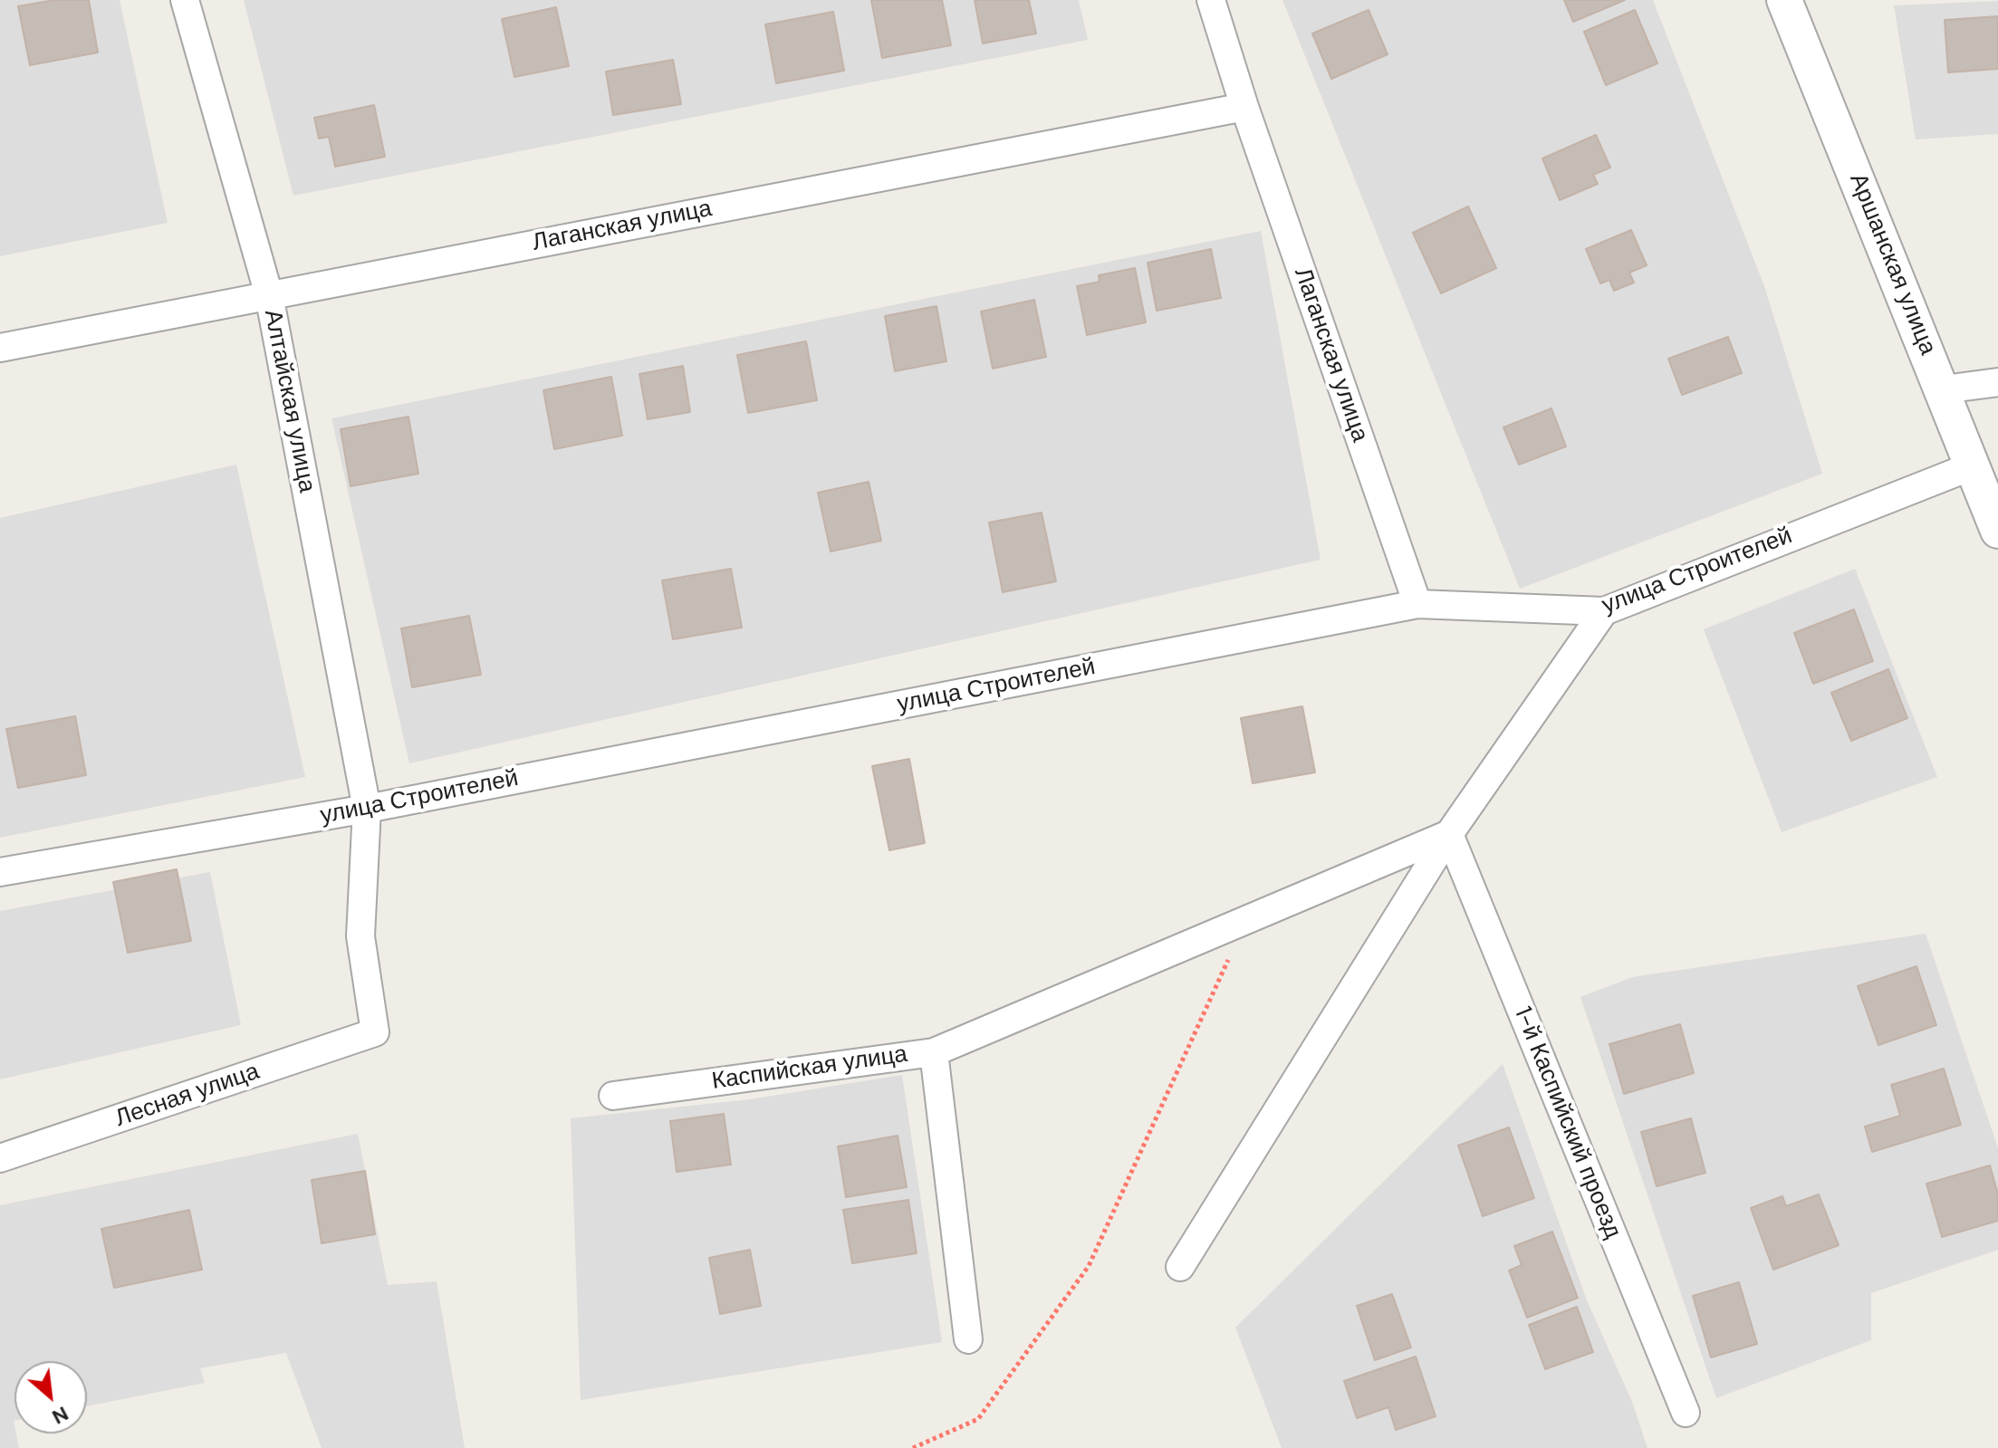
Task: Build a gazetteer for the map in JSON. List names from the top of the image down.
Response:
{
  "streets": {
    "street": [
      "Лаганская улица",
      "Аршанская улица",
      "Алтайская улица",
      "улица Строителей",
      "Каспийская улица",
      "Лесная улица",
      "1-й Каспийский проезд"
    ]
  },
  "crossings": [
    ["Лаганская улица", "Алтайская улица"],
    ["Лаганская улица", "улица Строителей"],
    ["Аршанская улица", "улица Строителей"],
    ["Алтайская улица", "улица Строителей"],
    ["Алтайская улица", "Лесная улица"]
  ],
  "north": "bottom right"
}
